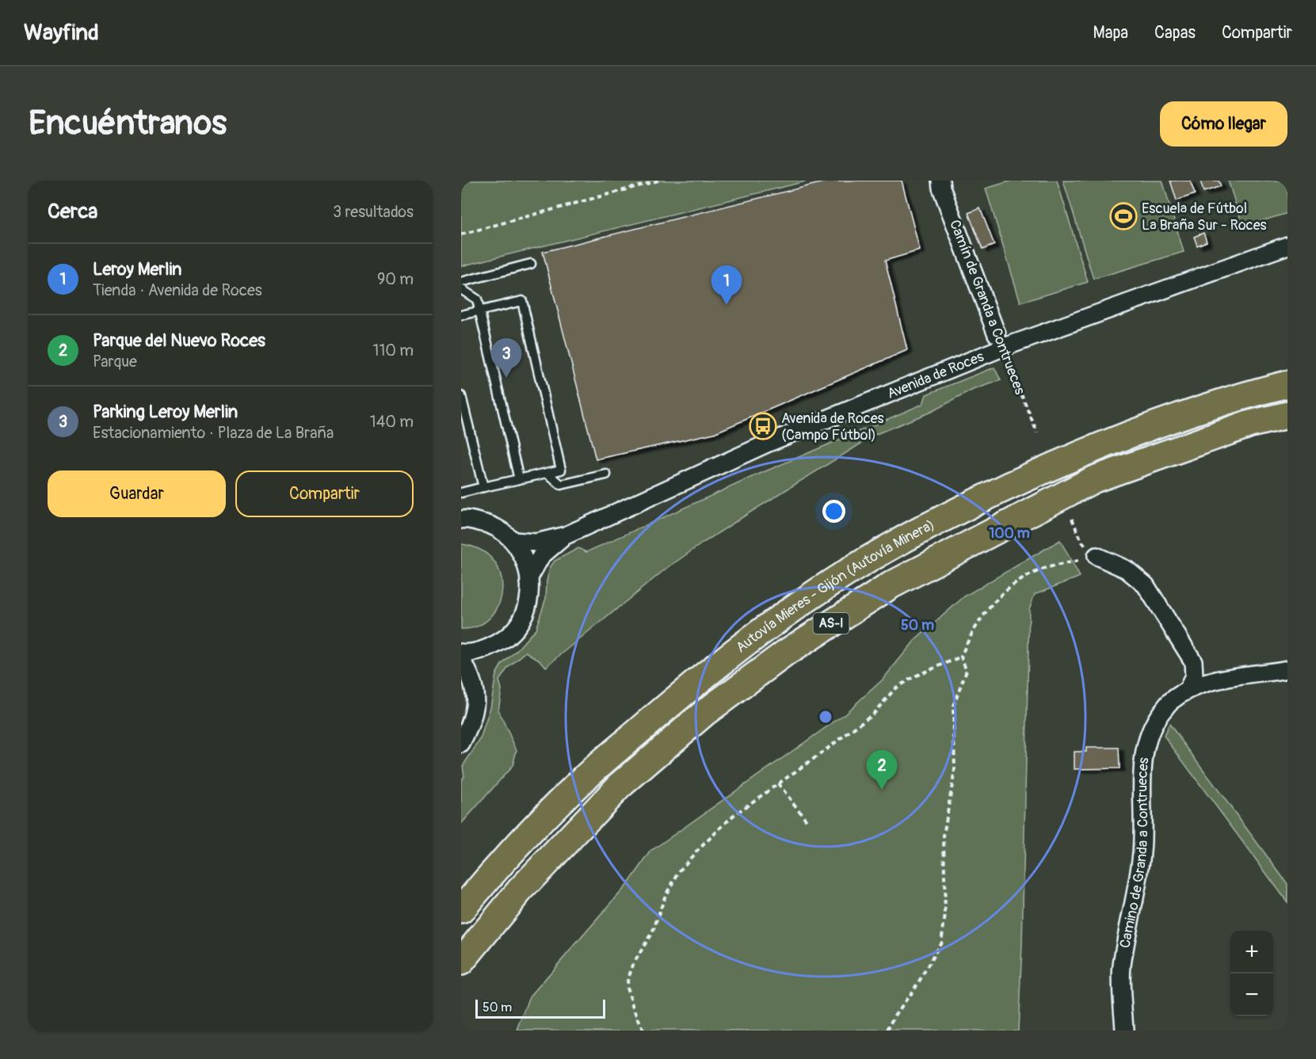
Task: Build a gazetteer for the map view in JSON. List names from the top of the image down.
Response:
{
  "streets": {
    "highway": ["Autovía Mieres - Gijón (Autovía Minera)", "AS-I"],
    "street": ["Camín de Granda a Contrueces", "Avenida de Roces", "Camino de Granda a Contrueces"]
  },
  "crossings": [
    ["Camín de Granda a Contrueces", "Avenida de Roces"]
  ],
  "places": {
    "sports": ["Escuela de Fútbol La Braña Sur - Roces"],
    "bus stop": ["Avenida de Roces (Campo Fútbol)"]
  },
  "scale_bar": "50 m",
  "page": {
    "header": "Wayfind",
    "nav": ["Mapa", "Capas", "Compartir"],
    "buttons": [
      "Cómo llegar",
      ["Guardar", "Compartir"]
    ],
    "title": "Encuéntranos",
    "heading": ["Cerca", "3 resultados"],
    "list": [
      {
        "mark": "1",
        "name": "Leroy Merlin",
        "note": "Tienda · Avenida de Roces",
        "value": "90 m"
      },
      {
        "mark": "2",
        "name": "Parque del Nuevo Roces",
        "note": "Parque",
        "value": "110 m"
      },
      {
        "mark": "3",
        "name": "Parking Leroy Merlin",
        "note": "Estacionamiento · Plaza de La Braña",
        "value": "140 m"
      }
    ],
    "pins": ["1", "3", "2"],
    "map_buttons": ["+", "−"],
    "scale": "50 m"
  },
  "rings": ["100 m", "50 m"]
}
